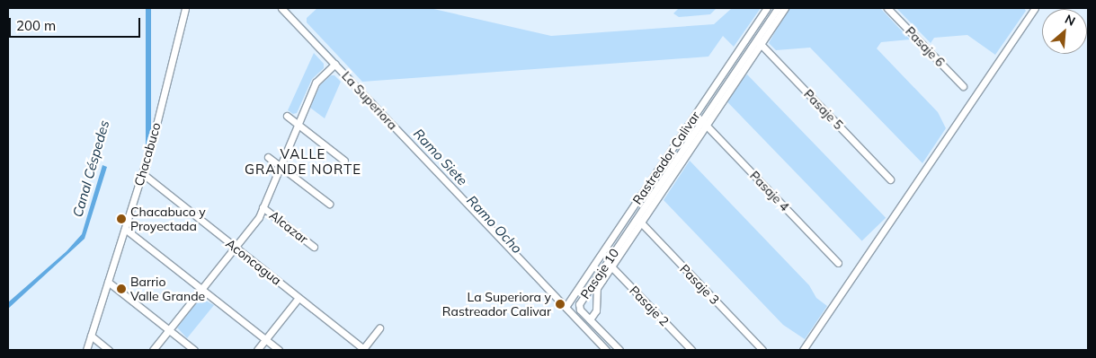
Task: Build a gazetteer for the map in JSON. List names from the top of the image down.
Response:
{
  "streets": {
    "street": [
      "Pasaje 6",
      "La Superiora",
      "Pasaje 5",
      "Chacabuco",
      "Rastreador Calivar",
      "Pasaje 4",
      "Alcazar",
      "Aconcagua",
      "Pasaje 10",
      "Pasaje 3",
      "Pasaje 2"
    ]
  },
  "crossings": [
    ["La Superiora", "Rastreador Calivar"],
    ["Pasaje 5", "Pasaje 10"],
    ["Chacabuco", "Aconcagua"],
    ["Pasaje 4", "Pasaje 10"],
    ["Pasaje 10", "Pasaje 3"],
    ["Pasaje 10", "Pasaje 2"]
  ],
  "districts": ["VALLE GRANDE NORTE"],
  "water": ["Ramo Siete", "Canal Céspedes", "Ramo Ocho"],
  "places": ["Chacabuco y Proyectada", "Barrio Valle Grande", "La Superiora y Rastreador Calivar"],
  "scale_bar": "200 m",
  "north": "top right"
}
